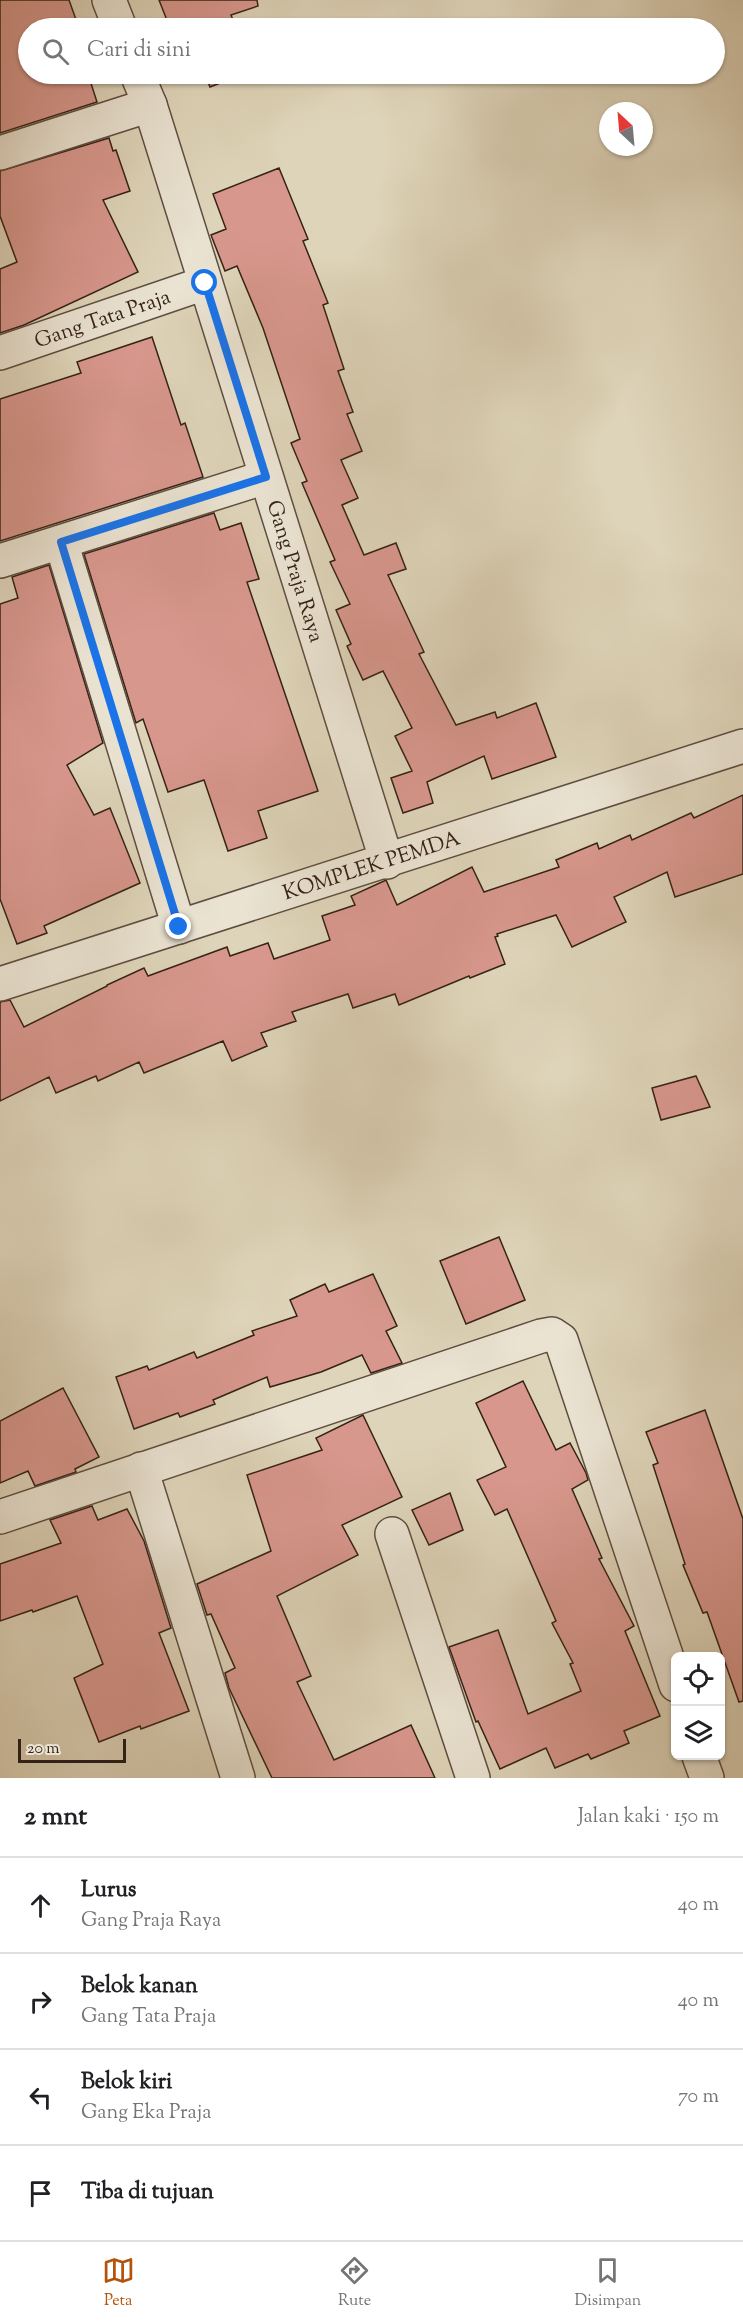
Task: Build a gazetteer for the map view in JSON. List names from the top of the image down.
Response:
{
  "streets": {
    "street": ["Gang Tata Praja", "Gang Praja Raya", "KOMPLEK PEMDA"]
  },
  "crossings": [
    ["Gang Tata Praja", "Gang Praja Raya"],
    ["Gang Praja Raya", "KOMPLEK PEMDA"]
  ],
  "scale_bar": "20 m",
  "north": "top left",
  "page": {
    "search": "Cari di sini",
    "scale": "20 m",
    "heading": ["2 mnt", "Jalan kaki · 150 m"],
    "list": [
      ["Lurus", "Gang Praja Raya", "40 m"],
      ["Belok kanan", "Gang Tata Praja", "40 m"],
      ["Belok kiri", "Gang Eka Praja", "70 m"],
      "Tiba di tujuan"
    ],
    "nav": ["Peta", "Rute", "Disimpan"]
  }
}
